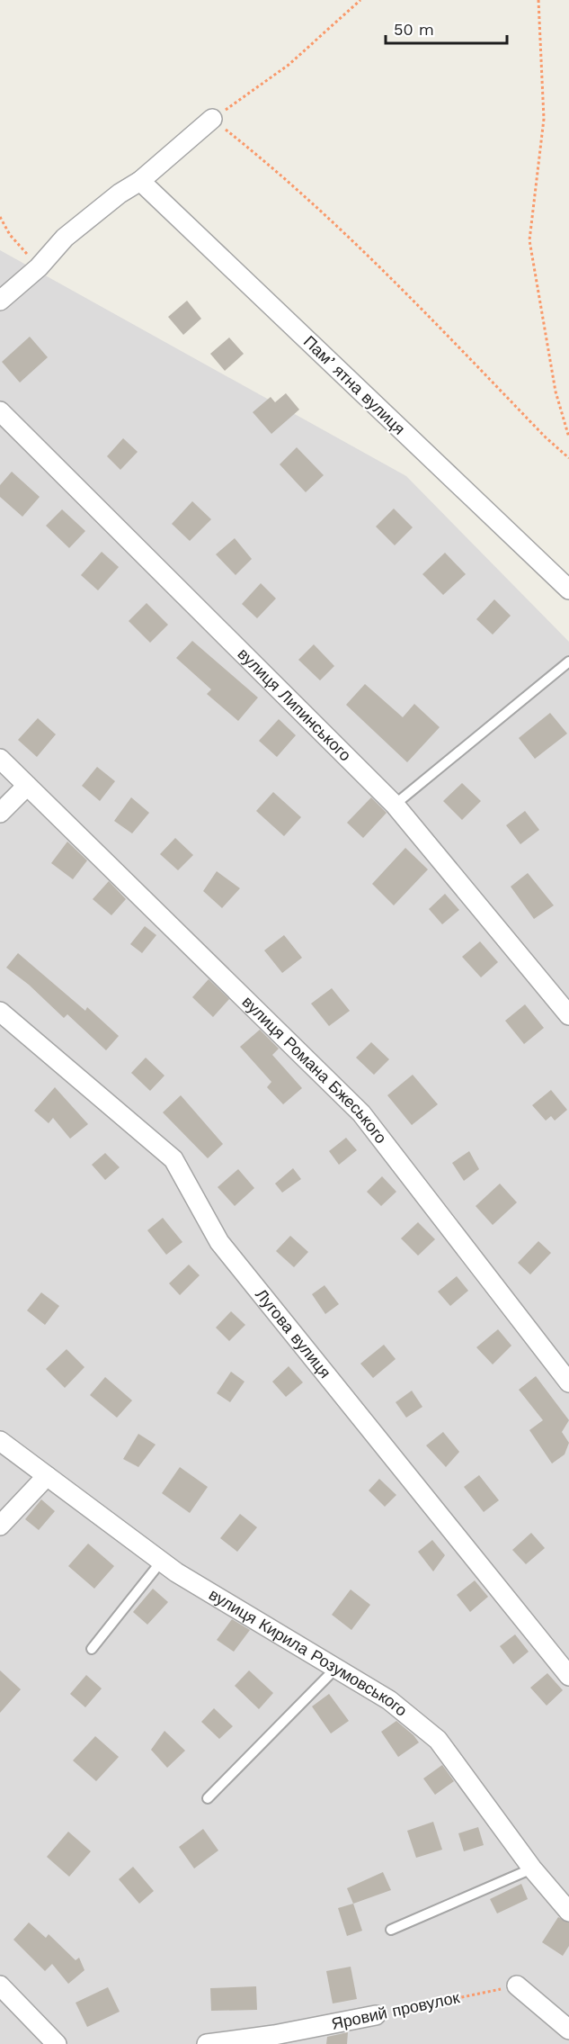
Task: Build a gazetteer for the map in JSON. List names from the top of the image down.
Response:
{
  "streets": {
    "street": [
      "Памʼятна вулиця",
      "вулиця Липинського",
      "вулиця Романа Бжеського",
      "Лугова вулиця",
      "вулиця Кирила Розумовського",
      "Яровий провулок"
    ]
  },
  "scale_bar": "50 m"
}
